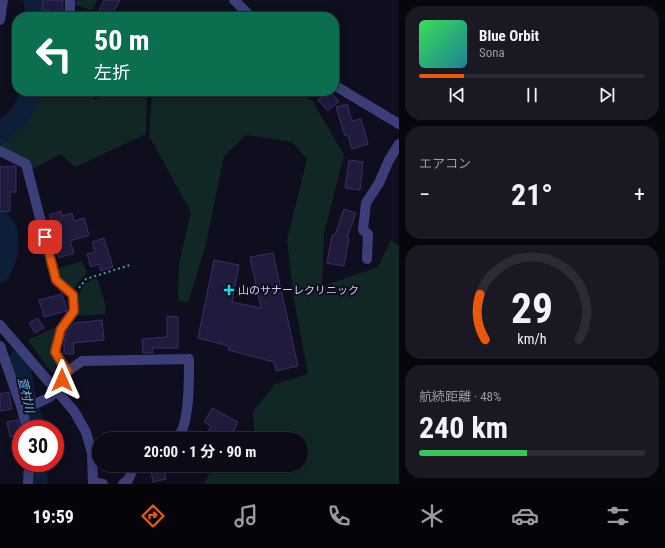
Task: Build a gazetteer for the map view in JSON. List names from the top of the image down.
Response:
{
  "water": ["萱村川"],
  "places": {
    "health": ["山のサナーレクリニック"]
  },
  "page": {
    "turn": ["50 m", "左折"],
    "song": ["Blue Orbit", "Sona"],
    "tile": [
      "エアコン",
      ["航続距離 · 48%", "240 km"]
    ],
    "heat": ["−", "21°", "+"],
    "limit": "30",
    "trip": "20:00 · 1 分 · 90 m",
    "tabs": "19:59",
    "gauge": ["29", "km/h"]
  }
}
